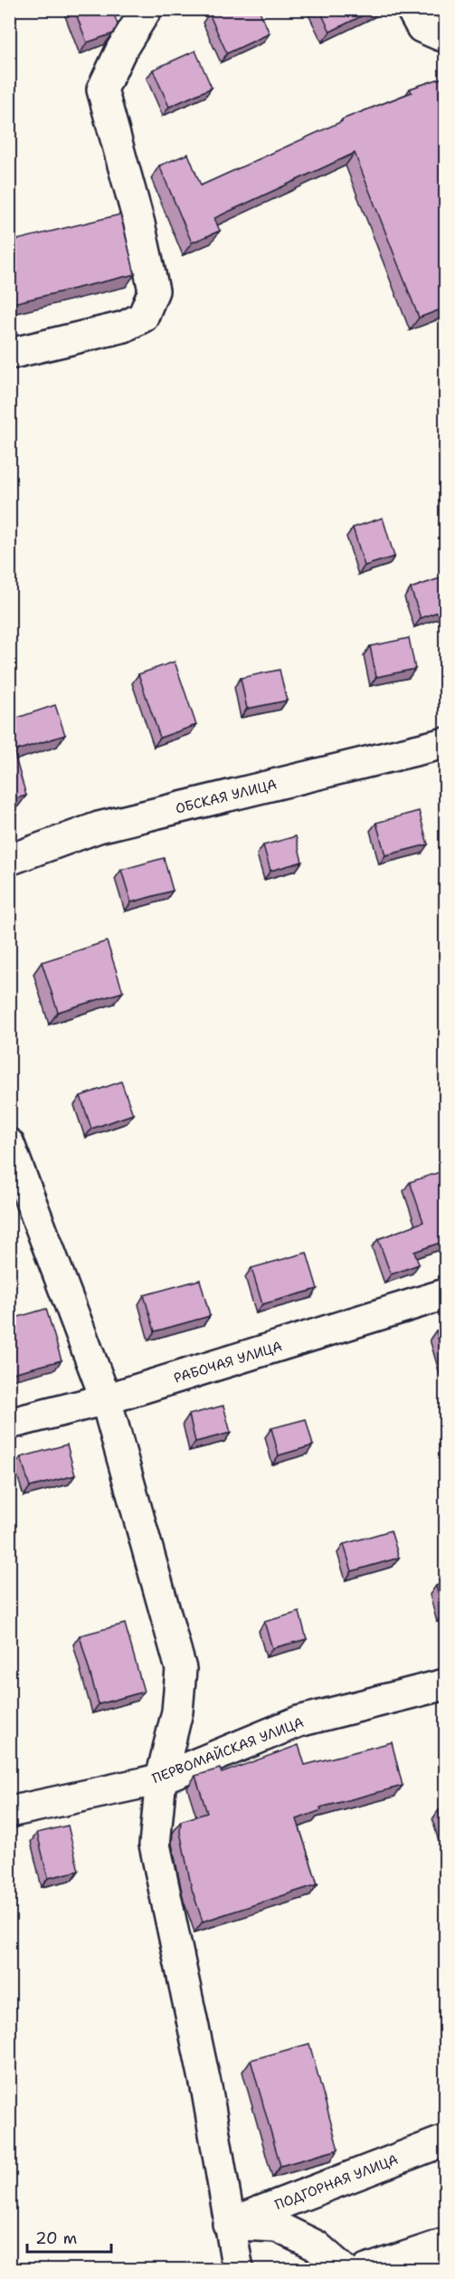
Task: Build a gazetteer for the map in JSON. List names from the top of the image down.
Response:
{
  "streets": {
    "street": [
      "ОБСКАЯ УЛИЦА",
      "РАБОЧАЯ УЛИЦА",
      "ПЕРВОМАЙСКАЯ УЛИЦА",
      "ПОДГОРНАЯ УЛИЦА"
    ]
  },
  "scale_bar": "20 m"
}
